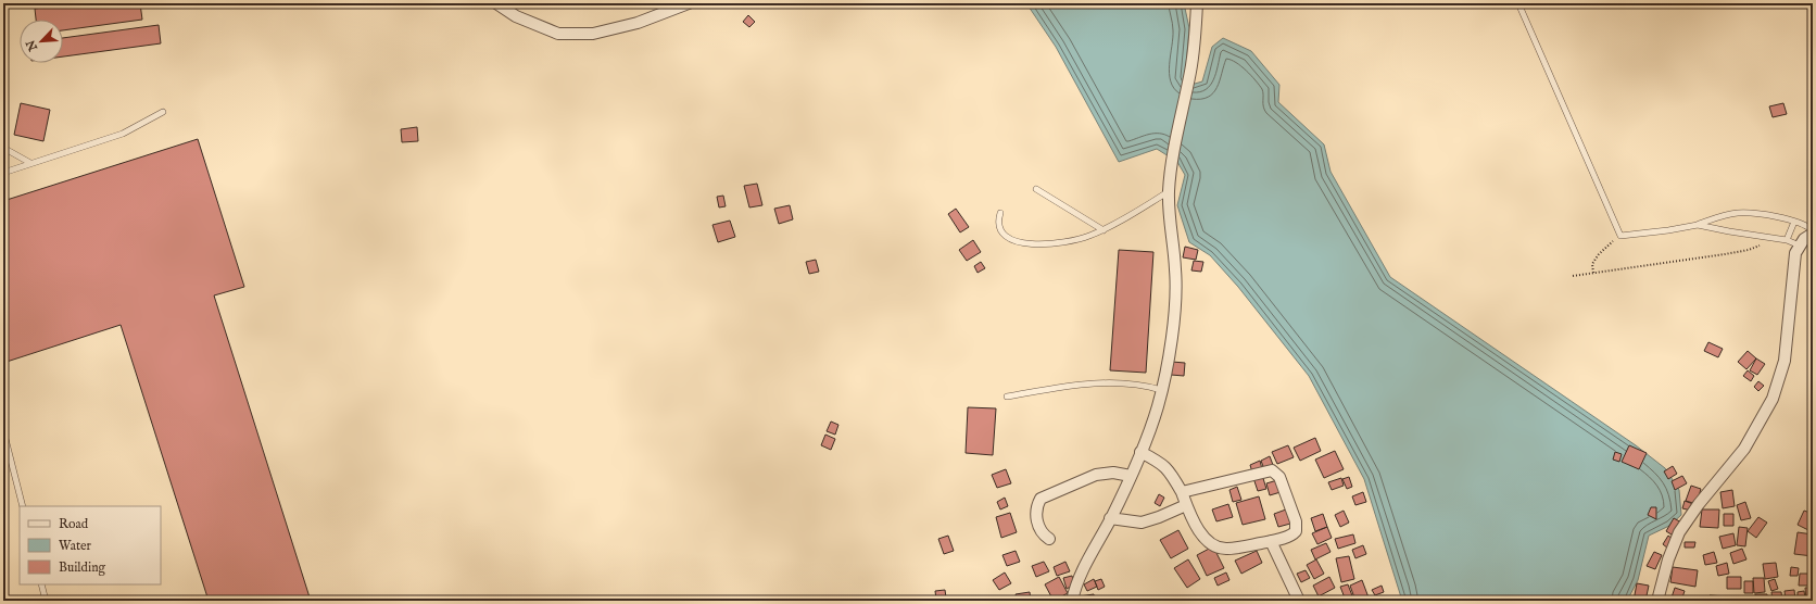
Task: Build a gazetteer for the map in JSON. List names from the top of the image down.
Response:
{
  "legend": ["Road", "Water", "Building"],
  "north": "bottom left"
}
